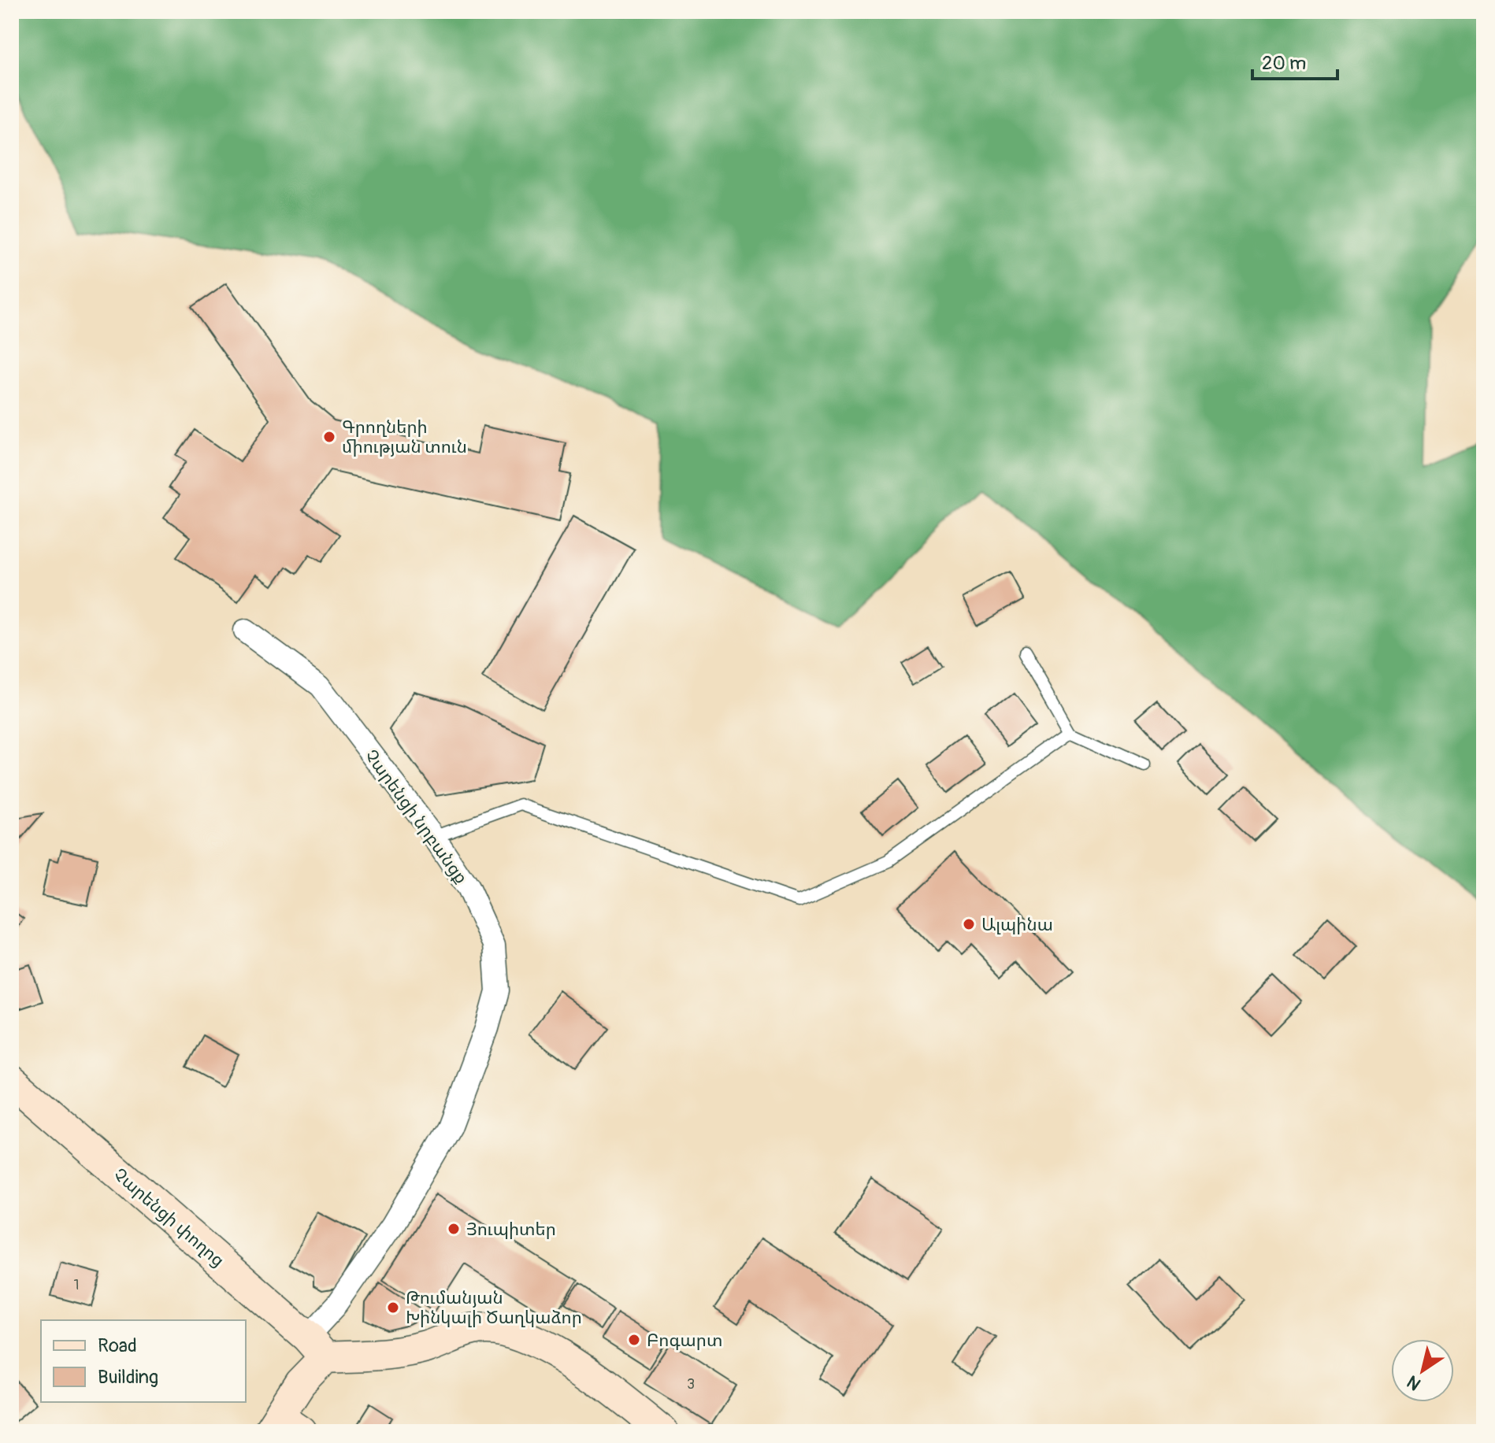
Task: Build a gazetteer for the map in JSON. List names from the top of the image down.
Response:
{
  "streets": {
    "main road": ["Չարենցի փողոց"],
    "street": ["Չարենցի նրբանցք"]
  },
  "crossings": [
    ["Չարենցի նրբանցք", "Չարենցի փողոց"]
  ],
  "places": [
    "Գրողների միության տուն",
    "Ալպինա",
    "Յուպիտեր",
    "Թումանյան Խինկալի Ծաղկաձոր",
    "Բոգարտ"
  ],
  "house_numbers": ["1", "3"],
  "legend": ["Road", "Building"],
  "scale_bar": "20 m",
  "north": "bottom left"
}
